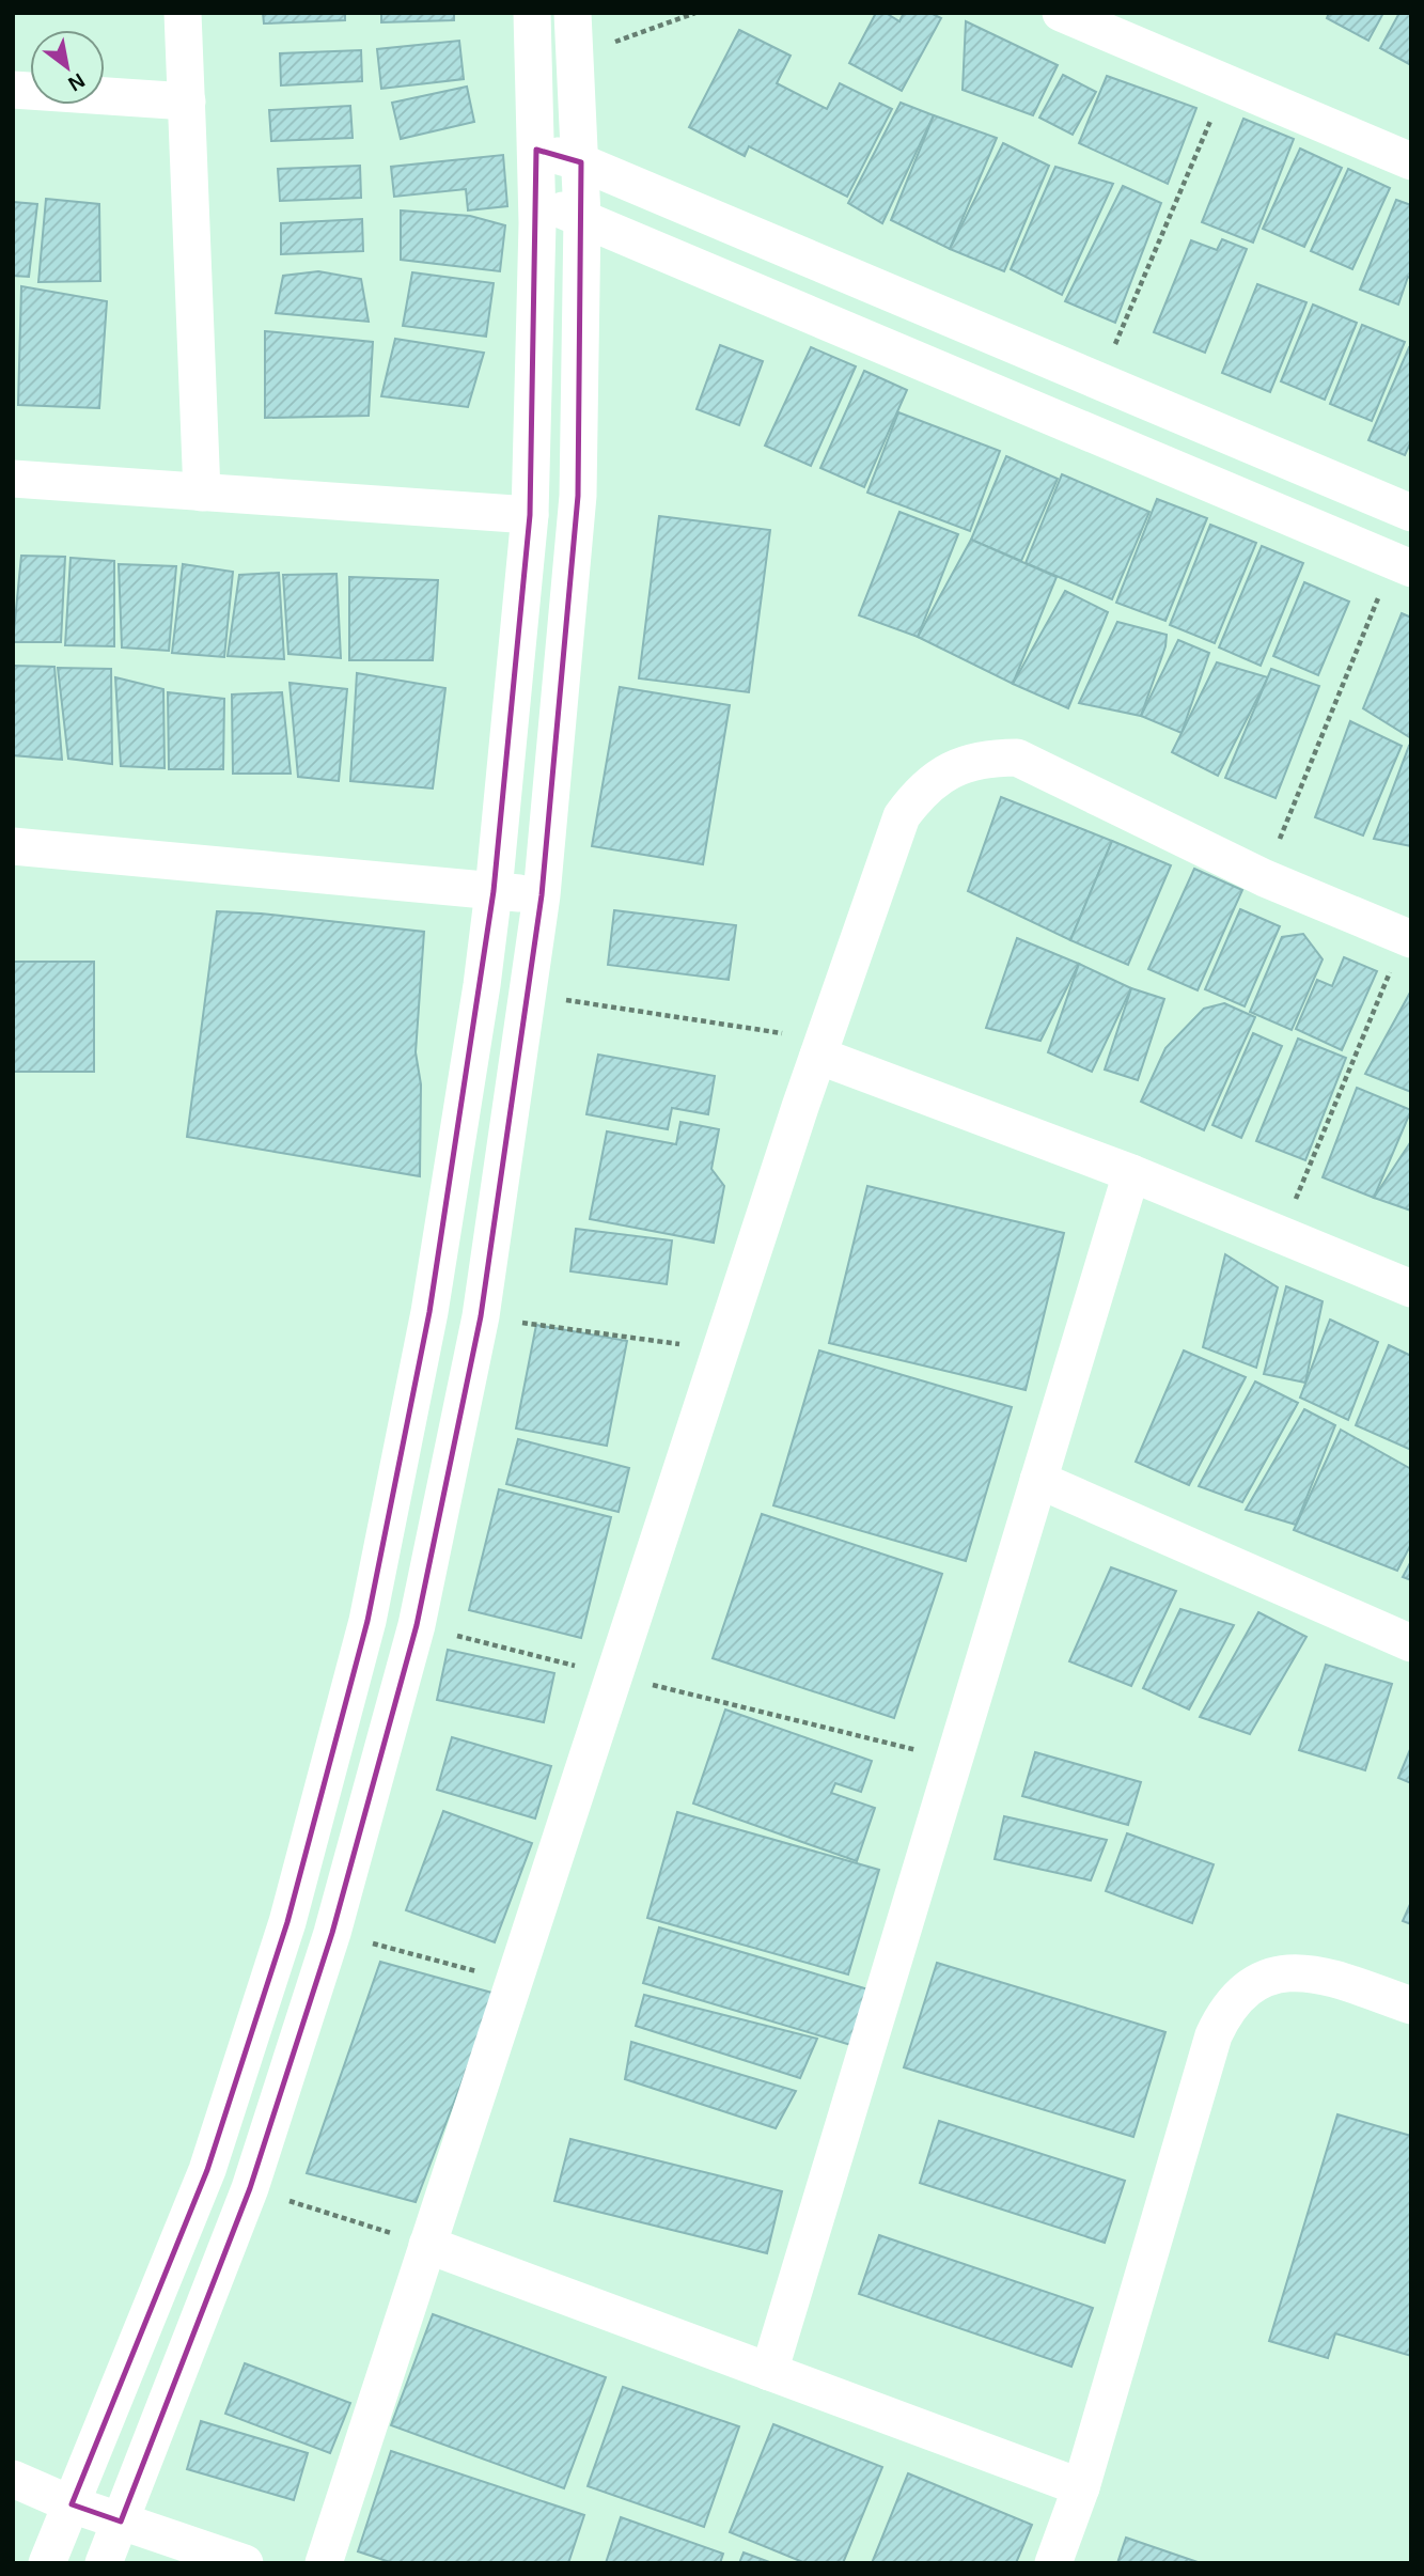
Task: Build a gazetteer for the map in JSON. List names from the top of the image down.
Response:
{
  "north": "bottom right"
}
